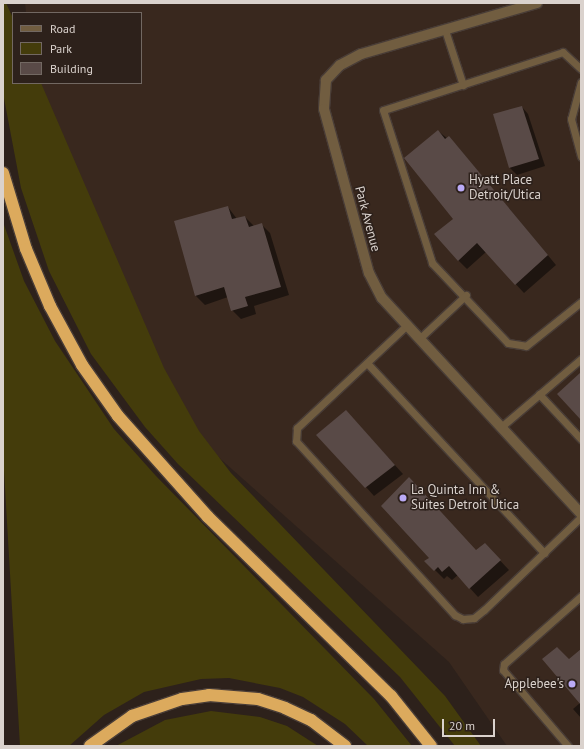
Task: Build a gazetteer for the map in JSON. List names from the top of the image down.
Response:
{
  "streets": {
    "street": ["Park Avenue"]
  },
  "places": ["Hyatt Place Detroit/Utica", "La Quinta Inn & Suites Detroit Utica", "Applebee's"],
  "legend": ["Road", "Park", "Building"],
  "scale_bar": "20 m"
}
